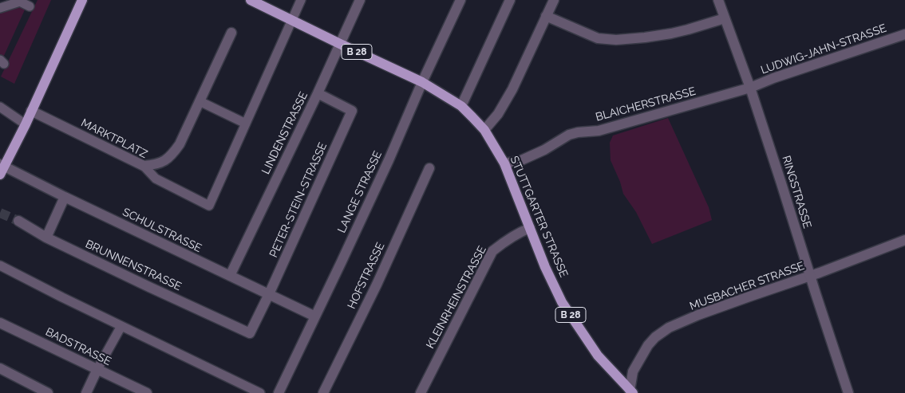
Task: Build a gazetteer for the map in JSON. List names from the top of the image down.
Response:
{
  "streets": {
    "main road": ["B 28", "STUTTGARTER STRASSE"],
    "street": [
      "LUDWIG-JAHN-STRASSE",
      "BLAICHERSTRASSE",
      "LINDENSTRASSE",
      "MARKTPLATZ",
      "LANGE STRASSE",
      "RINGSTRASSE",
      "PETER-STEIN-STRASSE",
      "SCHULSTRASSE",
      "BRUNNENSTRASSE",
      "HOFSTRASSE",
      "MUSBACHER STRASSE",
      "KLEINRHEINSTRASSE",
      "BADSTRASSE"
    ]
  },
  "crossings": [
    ["LUDWIG-JAHN-STRASSE", "BLAICHERSTRASSE"],
    ["LUDWIG-JAHN-STRASSE", "RINGSTRASSE"],
    ["BLAICHERSTRASSE", "RINGSTRASSE"],
    ["BLAICHERSTRASSE", "STUTTGARTER STRASSE"],
    ["LINDENSTRASSE", "PETER-STEIN-STRASSE"],
    ["LINDENSTRASSE", "STUTTGARTER STRASSE"],
    ["LINDENSTRASSE", "SCHULSTRASSE"],
    ["MARKTPLATZ", "STUTTGARTER STRASSE"],
    ["LANGE STRASSE", "STUTTGARTER STRASSE"],
    ["LANGE STRASSE", "SCHULSTRASSE"],
    ["RINGSTRASSE", "MUSBACHER STRASSE"],
    ["PETER-STEIN-STRASSE", "SCHULSTRASSE"],
    ["PETER-STEIN-STRASSE", "BRUNNENSTRASSE"],
    ["STUTTGARTER STRASSE", "MUSBACHER STRASSE"],
    ["STUTTGARTER STRASSE", "KLEINRHEINSTRASSE"]
  ]
}
